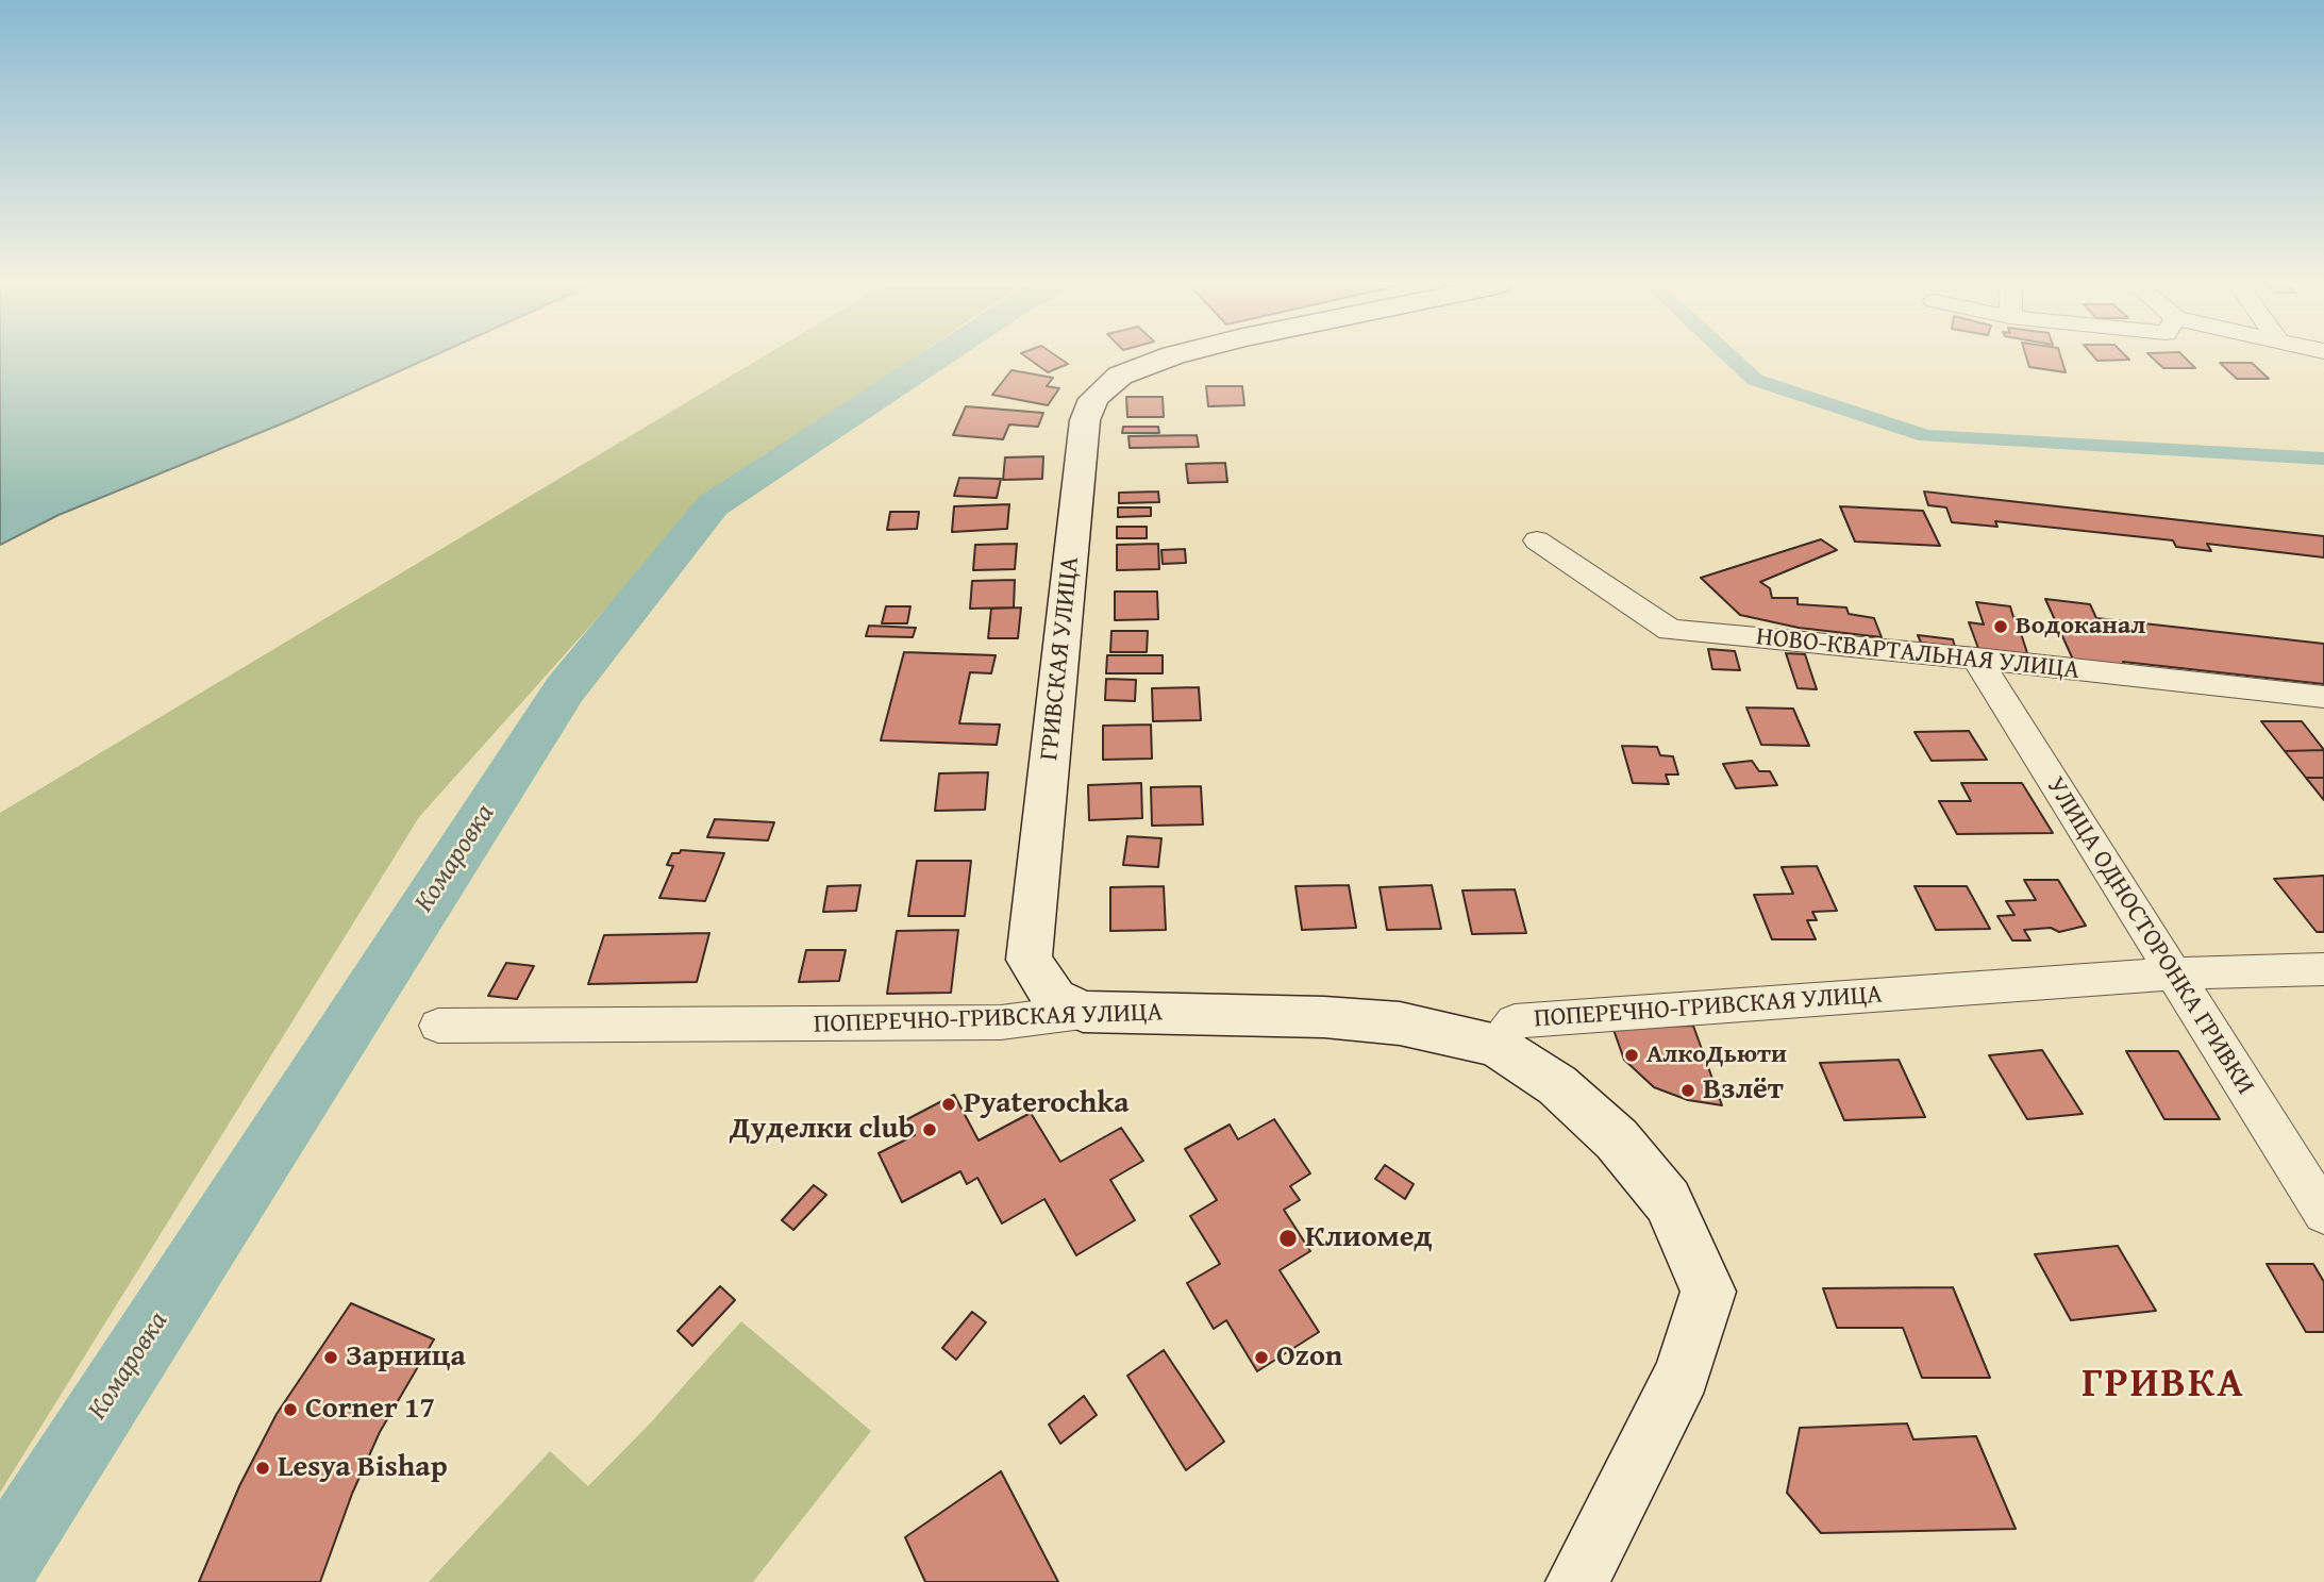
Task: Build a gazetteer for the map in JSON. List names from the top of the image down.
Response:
{
  "streets": {
    "street": [
      "НОВО-КВАРТАЛЬНАЯ УЛИЦА",
      "ГРИВСКАЯ УЛИЦА",
      "УЛИЦА ОДНОСТОРОНКА ГРИВКИ",
      "ПОПЕРЕЧНО-ГРИВСКАЯ УЛИЦА"
    ]
  },
  "crossings": [
    ["НОВО-КВАРТАЛЬНАЯ УЛИЦА", "УЛИЦА ОДНОСТОРОНКА ГРИВКИ"],
    ["ГРИВСКАЯ УЛИЦА", "ПОПЕРЕЧНО-ГРИВСКАЯ УЛИЦА"],
    ["УЛИЦА ОДНОСТОРОНКА ГРИВКИ", "ПОПЕРЕЧНО-ГРИВСКАЯ УЛИЦА"]
  ],
  "districts": ["ГРИВКА"],
  "water": ["Комаровка"],
  "places": [
    "Водоканал",
    "АлкоДьюти",
    "Взлёт",
    "Pyaterochka",
    "Дуделки club",
    "Клиомед",
    "Зарница",
    "Ozon",
    "Corner 17",
    "Lesya Bishap"
  ]
}
